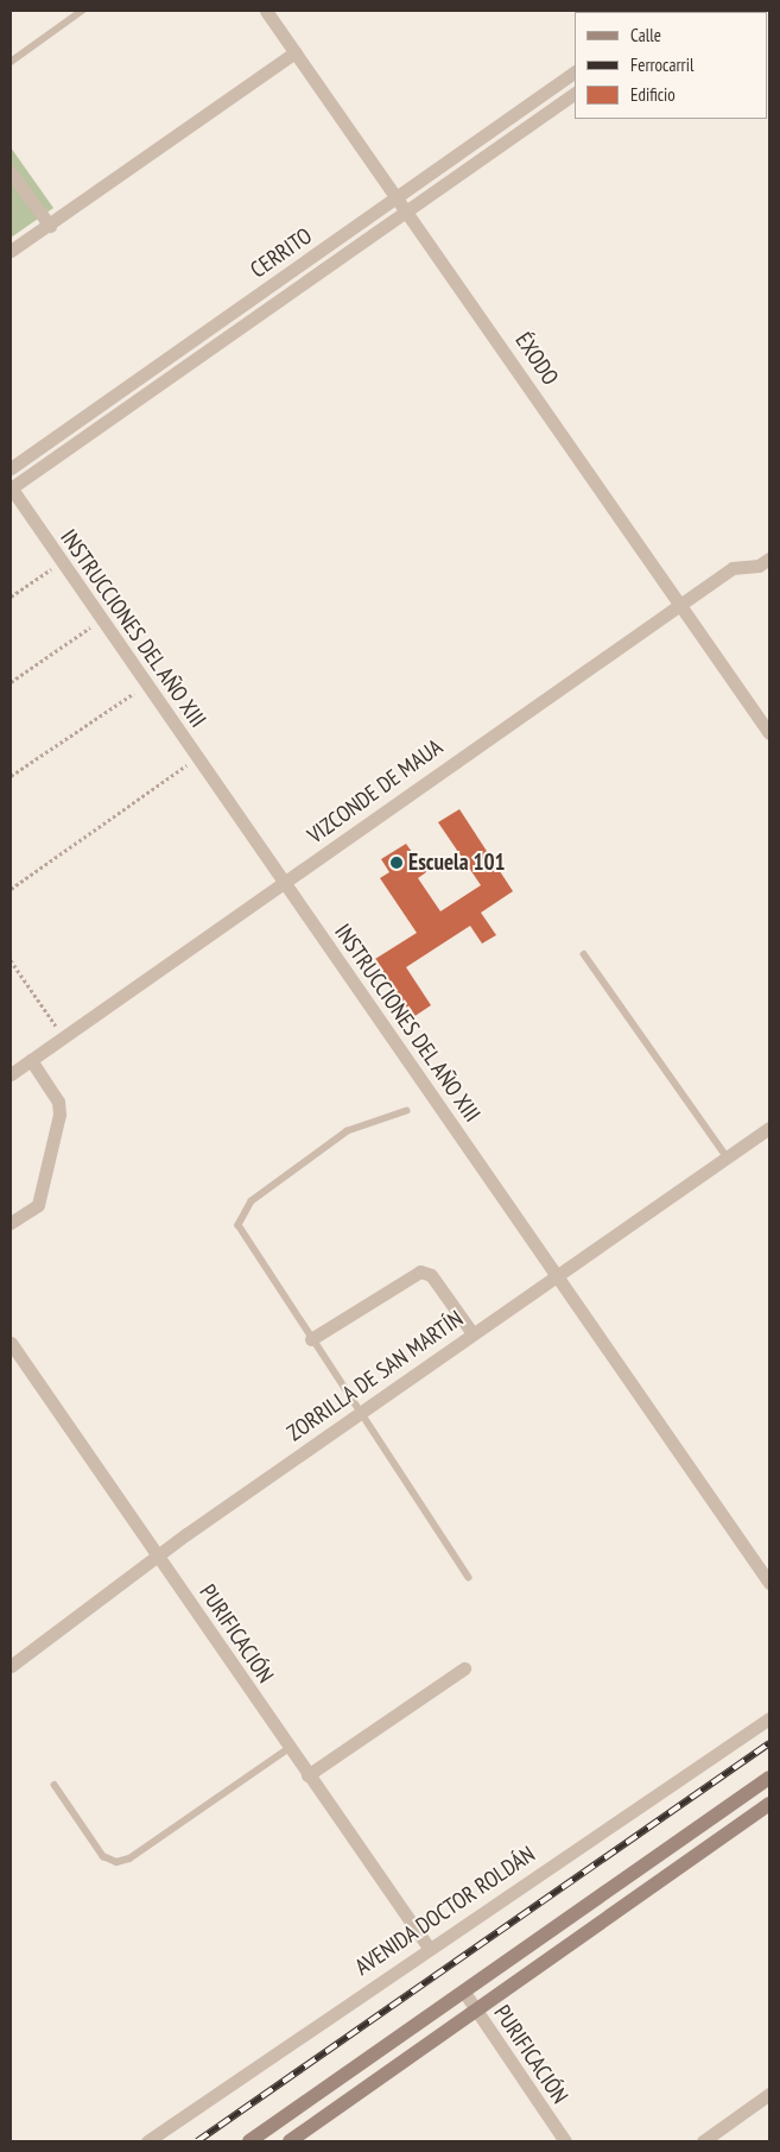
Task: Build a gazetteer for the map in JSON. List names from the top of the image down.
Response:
{
  "streets": {
    "street": [
      "CERRITO",
      "ÉXODO",
      "INSTRUCCIONES DEL AÑO XIII",
      "VIZCONDE DE MAUA",
      "ZORRILLA DE SAN MARTÍN",
      "PURIFICACIÓN",
      "AVENIDA DOCTOR ROLDÁN"
    ]
  },
  "crossings": [
    ["CERRITO", "ÉXODO"],
    ["CERRITO", "INSTRUCCIONES DEL AÑO XIII"],
    ["ÉXODO", "VIZCONDE DE MAUA"],
    ["INSTRUCCIONES DEL AÑO XIII", "VIZCONDE DE MAUA"],
    ["INSTRUCCIONES DEL AÑO XIII", "ZORRILLA DE SAN MARTÍN"],
    ["ZORRILLA DE SAN MARTÍN", "PURIFICACIÓN"],
    ["PURIFICACIÓN", "AVENIDA DOCTOR ROLDÁN"]
  ],
  "places": ["Escuela 101"],
  "legend": ["Calle", "Ferrocarril", "Edificio"]
}
